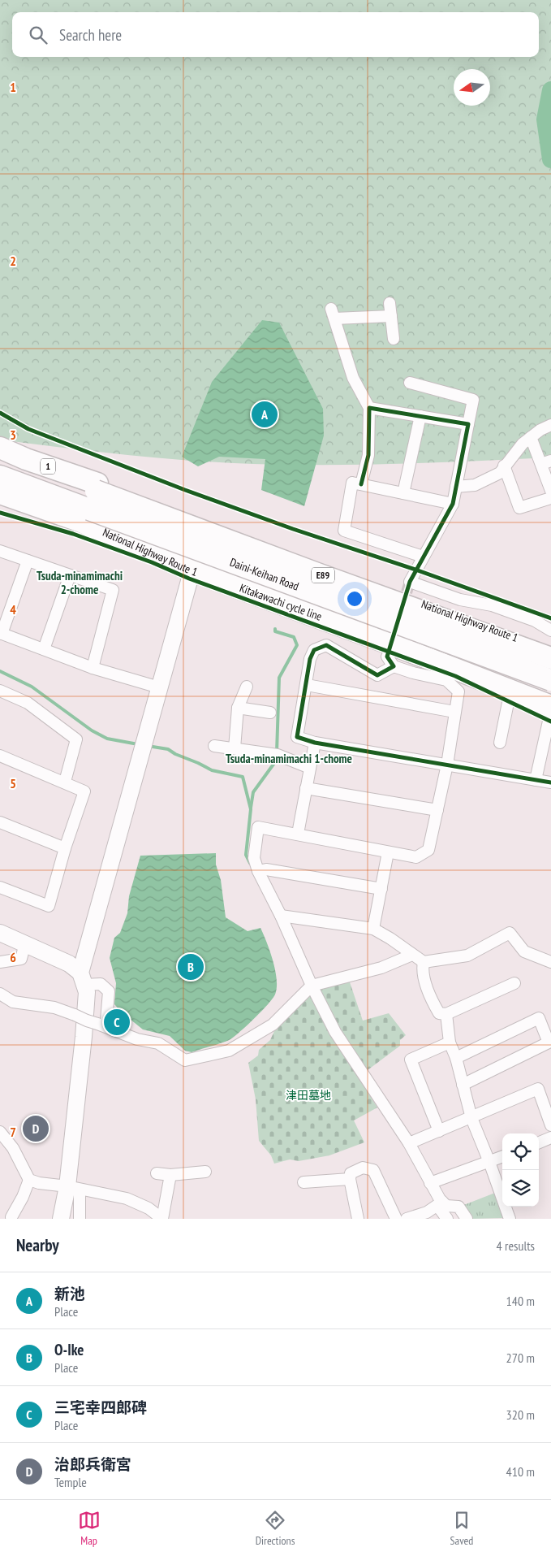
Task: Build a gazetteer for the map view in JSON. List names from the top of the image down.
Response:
{
  "streets": {
    "highway": [
      "1",
      "National Highway Route 1",
      "Daini-Keihan Road",
      "E89"
    ],
    "cycle path": ["Kitakawachi cycle line"]
  },
  "crossings": [
    ["National Highway Route 1", "Daini-Keihan Road"]
  ],
  "districts": ["Tsuda-minamimachi 2-chome", "Tsuda-minamimachi 1-chome"],
  "parks": ["津田墓地"],
  "north": "left",
  "page": {
    "search": "Search here",
    "pins": [
      "A",
      "B",
      "C",
      "D"
    ],
    "heading": ["Nearby", "4 results"],
    "list": [
      {
        "mark": "A",
        "name": "新池",
        "note": "Place",
        "value": "140 m"
      },
      {
        "mark": "B",
        "name": "O-Ike",
        "note": "Place",
        "value": "270 m"
      },
      {
        "mark": "C",
        "name": "三宅幸四郎碑",
        "note": "Place",
        "value": "320 m"
      },
      {
        "mark": "D",
        "name": "治郎兵衛宮",
        "note": "Temple",
        "value": "410 m"
      }
    ],
    "nav": ["Map", "Directions", "Saved"]
  },
  "grid": {
    "rows": [
      "1",
      "2",
      "3",
      "4",
      "5",
      "6",
      "7"
    ]
  }
}
